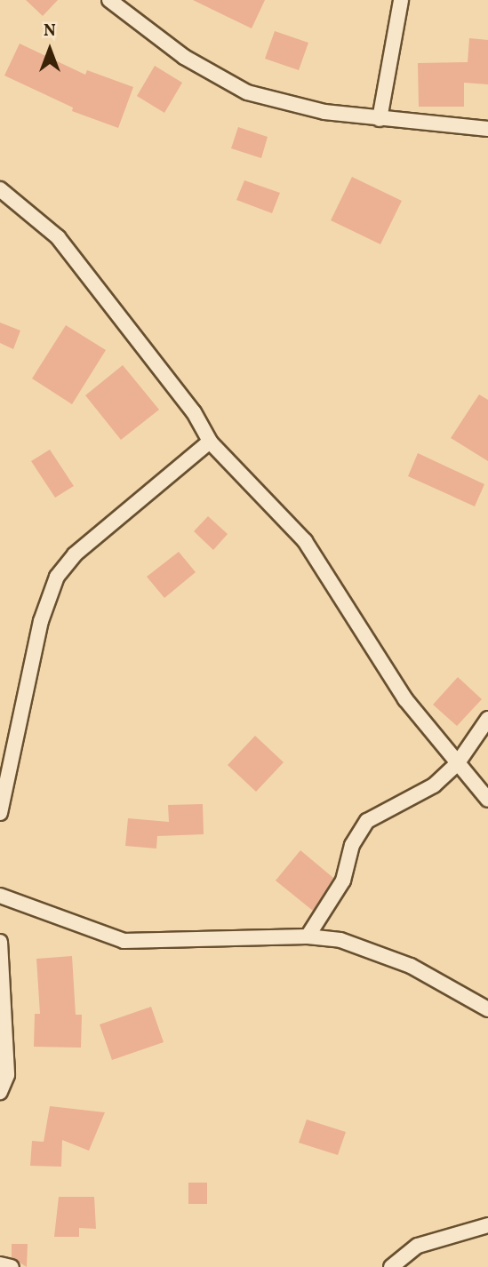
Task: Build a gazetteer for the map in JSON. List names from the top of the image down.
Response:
{
  "north": "top"
}
